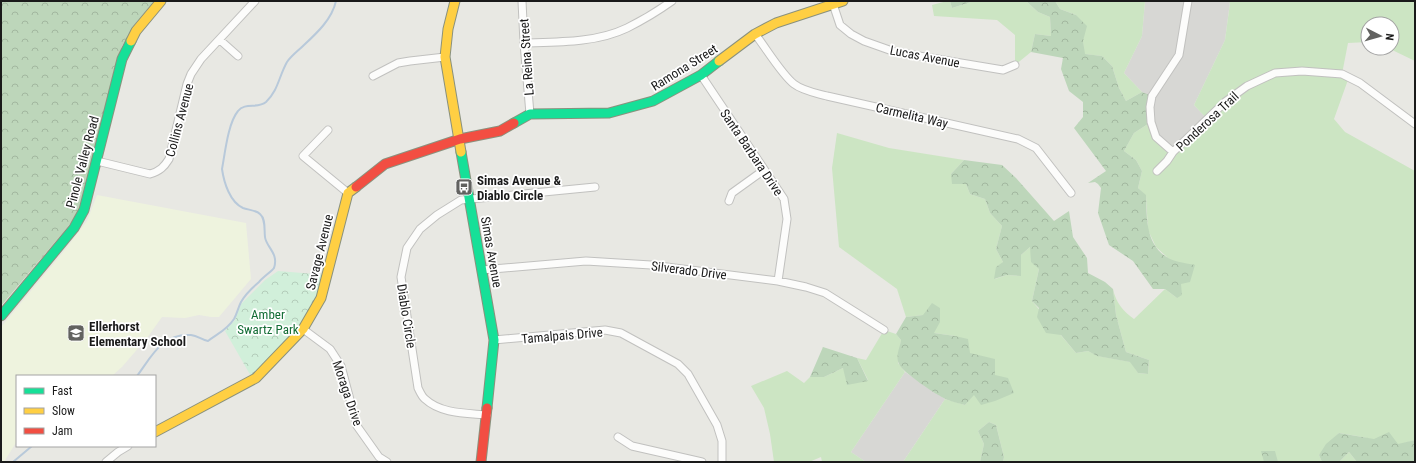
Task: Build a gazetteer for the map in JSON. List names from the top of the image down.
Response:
{
  "streets": {
    "street": [
      "Lucas Avenue",
      "La Reina Street",
      "Ramona Street",
      "Carmelita Way",
      "Collins Avenue",
      "Ponderosa Trail",
      "Santa Barbara Drive",
      "Pinole Valley Road",
      "Savage Avenue",
      "Simas Avenue",
      "Silverado Drive",
      "Diablo Circle",
      "Tamalpais Drive",
      "Moraga Drive"
    ]
  },
  "crossings": [
    ["Lucas Avenue", "Ramona Street"],
    ["La Reina Street", "Ramona Street"],
    ["Ramona Street", "Carmelita Way"],
    ["Ramona Street", "Santa Barbara Drive"],
    ["Ramona Street", "Simas Avenue"],
    ["Collins Avenue", "Pinole Valley Road"],
    ["Santa Barbara Drive", "Silverado Drive"],
    ["Savage Avenue", "Moraga Drive"],
    ["Simas Avenue", "Silverado Drive"],
    ["Simas Avenue", "Diablo Circle"],
    ["Simas Avenue", "Tamalpais Drive"]
  ],
  "parks": ["Amber Swartz Park"],
  "places": {
    "bus stop": ["Simas Avenue & Diablo Circle"],
    "school or university": ["Ellerhorst Elementary School"]
  },
  "legend": ["Fast", "Slow", "Jam"],
  "north": "right"
}
